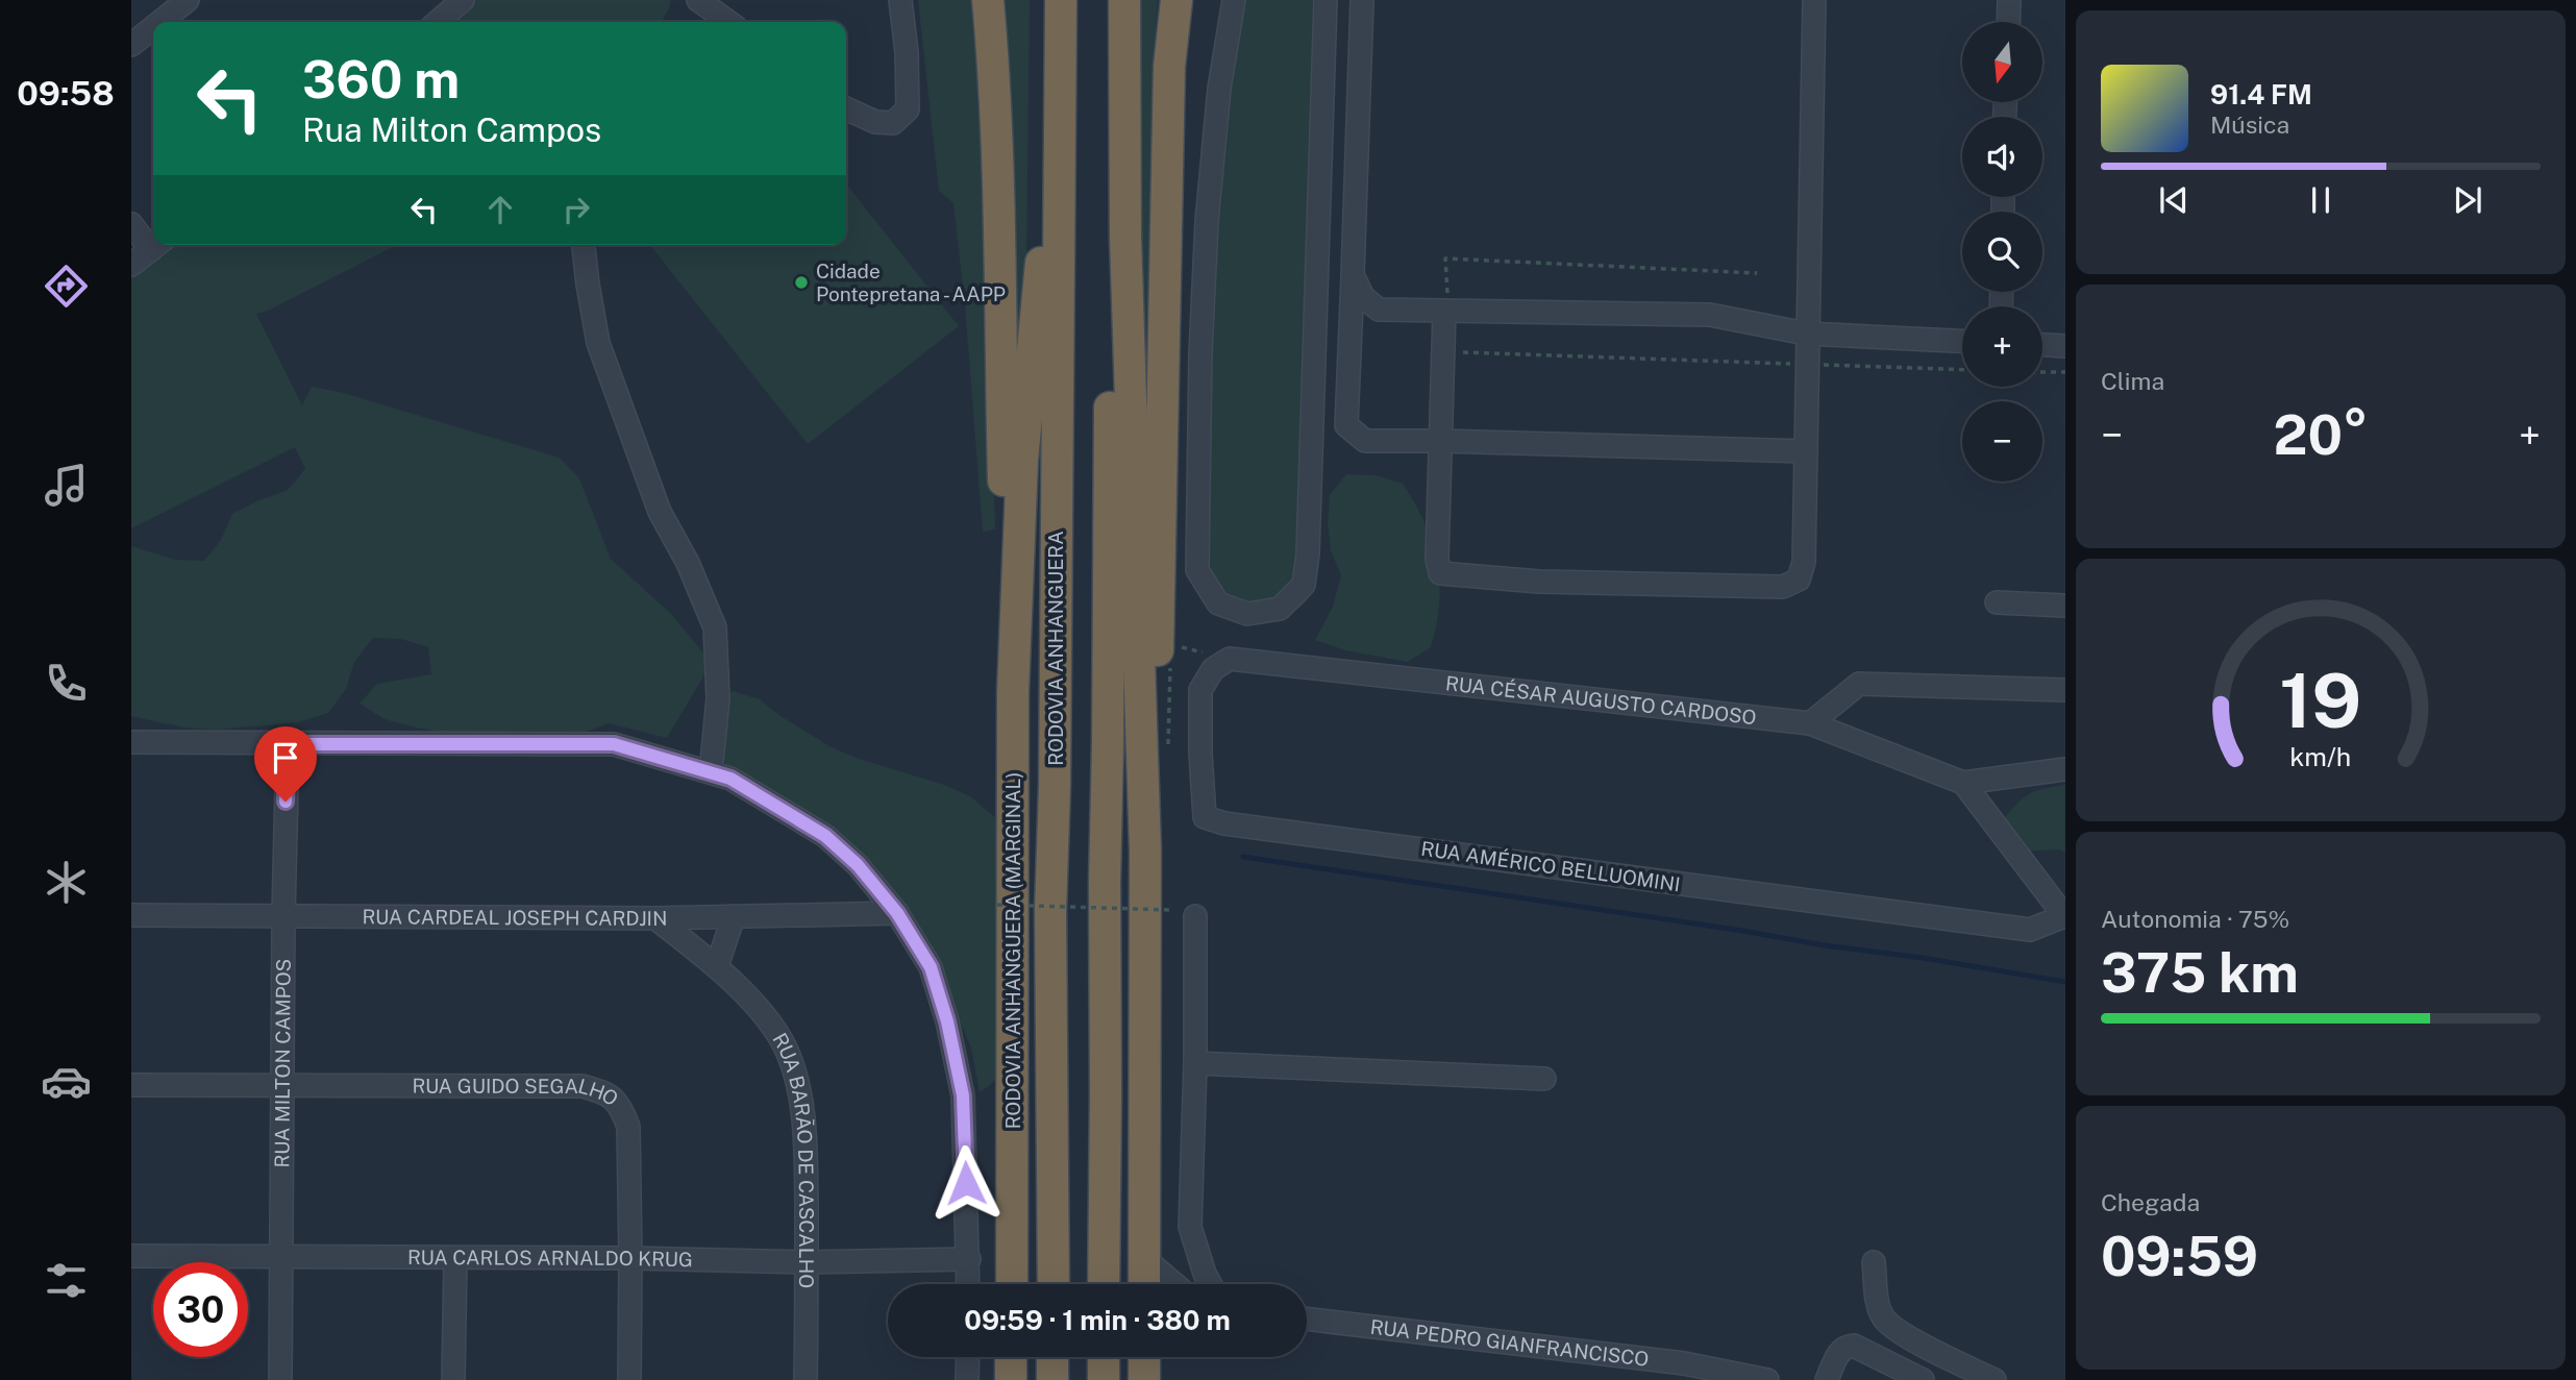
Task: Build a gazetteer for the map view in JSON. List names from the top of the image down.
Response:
{
  "streets": {
    "highway": ["RODOVIA ANHANGUERA", "RODOVIA ANHANGUERA (MARGINAL)"],
    "street": [
      "RUA CÉSAR AUGUSTO CARDOSO",
      "RUA AMÉRICO BELLUOMINI",
      "RUA CARDEAL JOSEPH CARDJIN",
      "RUA MILTON CAMPOS",
      "RUA GUIDO SEGALHO",
      "RUA BARÃO DE CASCALHO",
      "RUA CARLOS ARNALDO KRUG",
      "RUA PEDRO GIANFRANCISCO"
    ]
  },
  "crossings": [
    ["RUA CÉSAR AUGUSTO CARDOSO", "RUA AMÉRICO BELLUOMINI"],
    ["RUA CARDEAL JOSEPH CARDJIN", "RUA MILTON CAMPOS"],
    ["RUA CARDEAL JOSEPH CARDJIN", "RUA BARÃO DE CASCALHO"],
    ["RUA MILTON CAMPOS", "RUA GUIDO SEGALHO"],
    ["RUA MILTON CAMPOS", "RUA CARLOS ARNALDO KRUG"],
    ["RUA GUIDO SEGALHO", "RUA CARLOS ARNALDO KRUG"],
    ["RUA BARÃO DE CASCALHO", "RUA CARLOS ARNALDO KRUG"]
  ],
  "places": ["Cidade Pontepretana - AAPP"],
  "north": "bottom",
  "page": {
    "tabs": "09:58",
    "map_buttons": ["+", "−"],
    "turn": ["360 m", "Rua Milton Campos"],
    "song": ["91.4 FM", "Música"],
    "tile": [
      "Clima",
      ["Autonomia · 75%", "375 km"],
      ["Chegada", "09:59"]
    ],
    "heat": ["−", "20°", "+"],
    "limit": "30",
    "trip": "09:59 · 1 min · 380 m",
    "gauge": ["19", "km/h"]
  }
}
